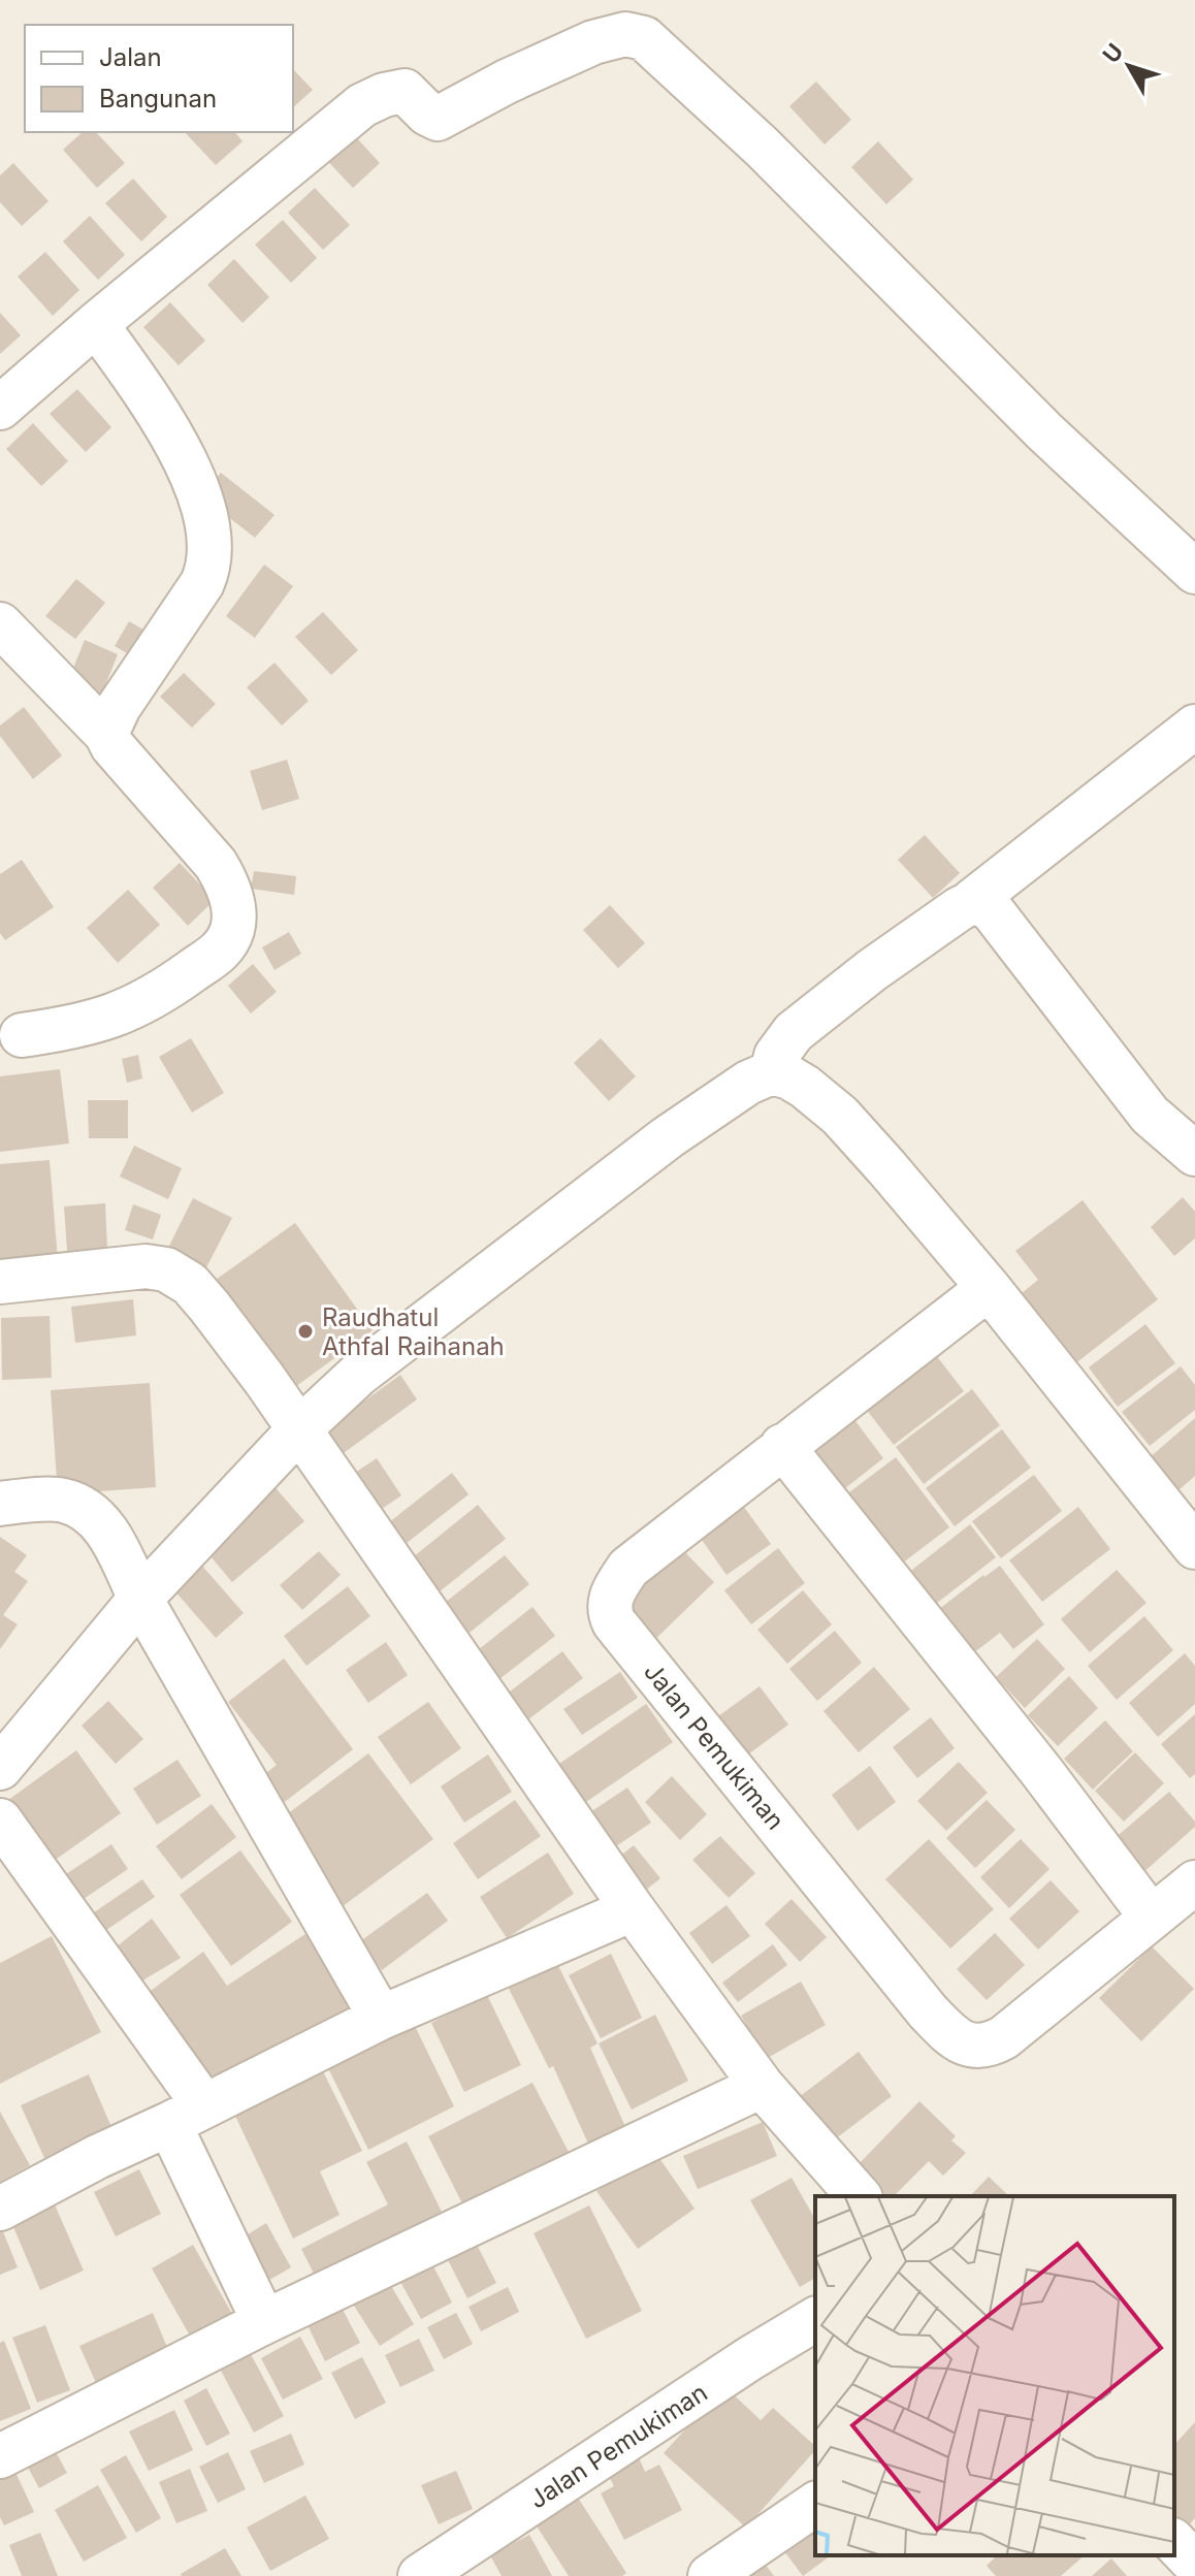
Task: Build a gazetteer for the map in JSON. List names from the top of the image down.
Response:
{
  "streets": {
    "street": ["Jalan Pemukiman"]
  },
  "places": ["Raudhatul Athfal Raihanah"],
  "legend": ["Jalan", "Bangunan"],
  "north": "top left"
}
